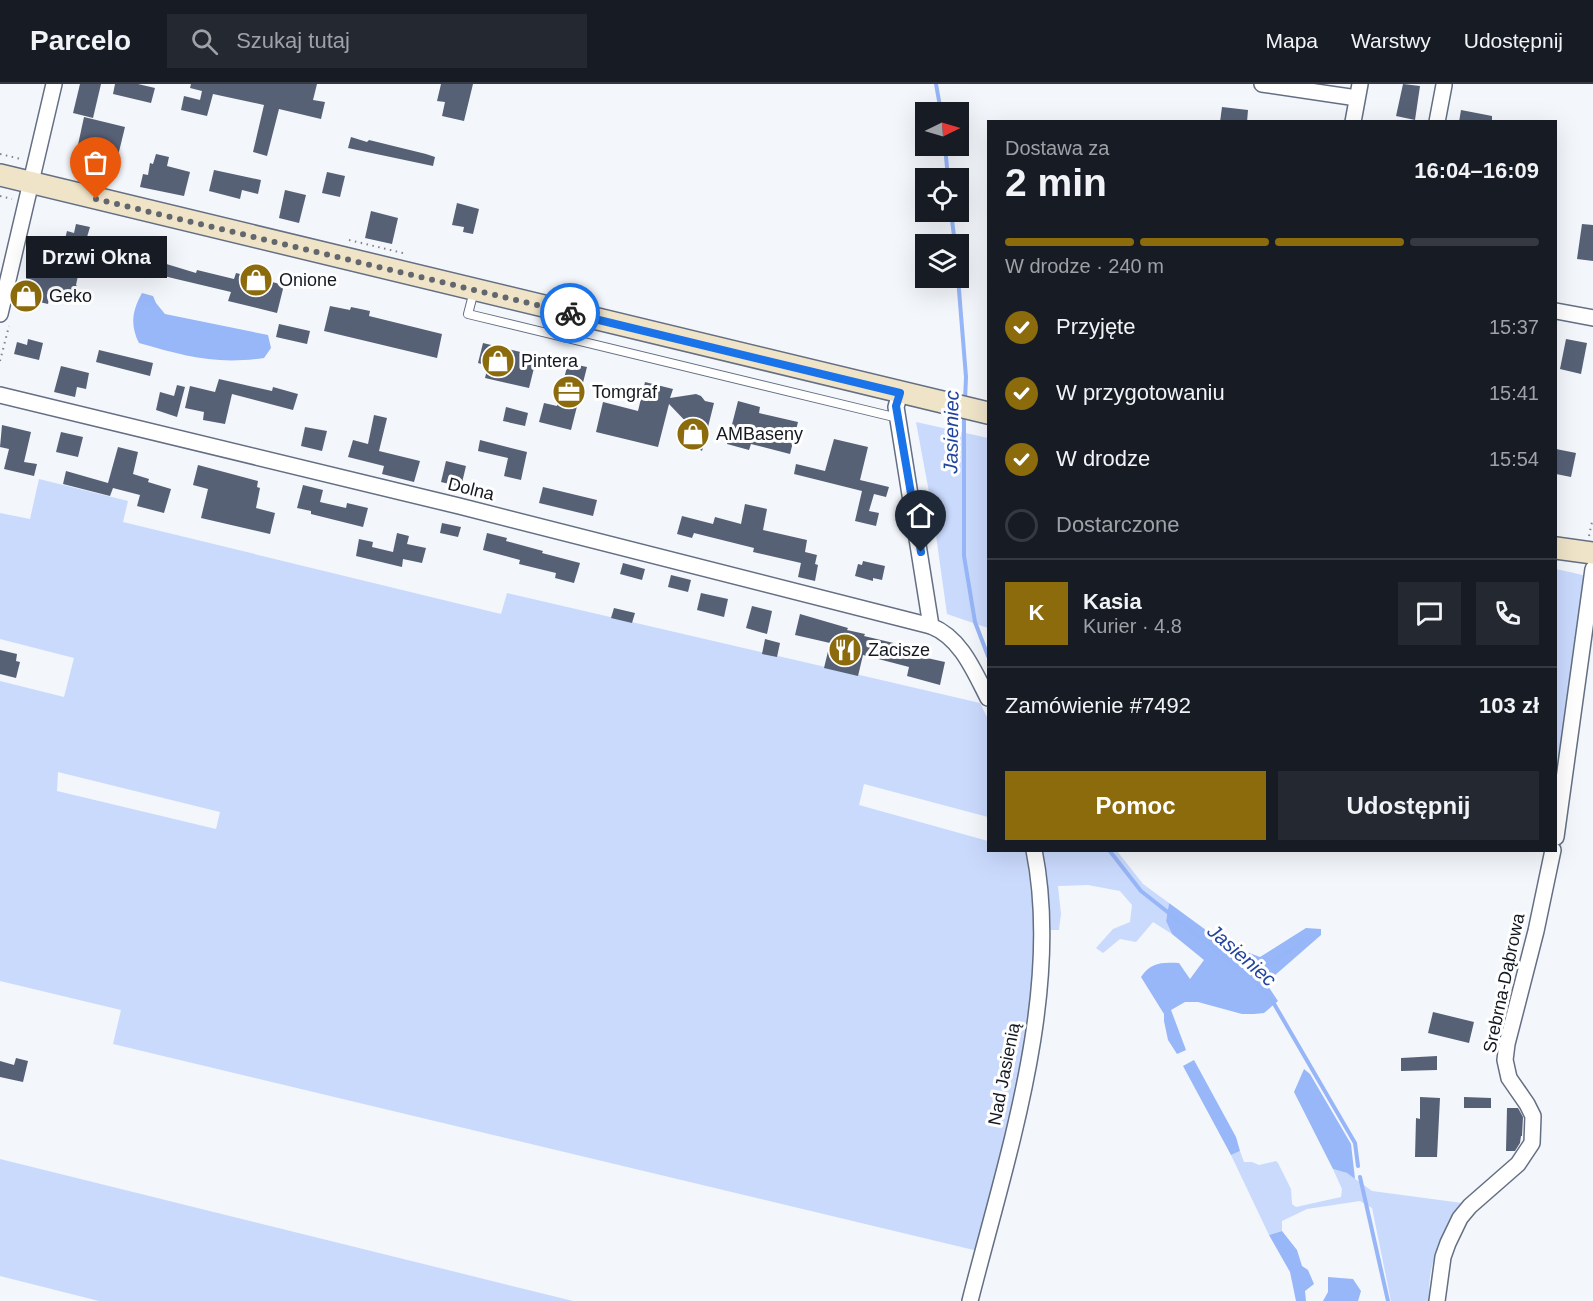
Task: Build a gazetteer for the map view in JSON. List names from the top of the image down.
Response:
{
  "streets": {
    "street": ["Dolna", "Srebrna-Dąbrowa", "Nad Jasienią"]
  },
  "water": ["Jasieniec"],
  "places": {
    "other": ["Drzwi Okna"],
    "shop": [
      "Onione",
      "Geko",
      "Pintera",
      "AMBaseny"
    ],
    "office": ["Tomgraf"],
    "restaurant": ["Zacisze"]
  },
  "north": "right",
  "page": {
    "header": "Parcelo",
    "search": "Szukaj tutaj",
    "nav": ["Mapa", "Warstwy", "Udostępnij"],
    "heading": ["2 min", "Dostawa za", "16:04–16:09"],
    "panel": [
      "Kasia",
      "Kurier · 4.8",
      "Zamówienie #7492",
      "103 zł"
    ],
    "bar": "W drodze · 240 m",
    "bubble": "Drzwi Okna",
    "list": [
      ["Przyjęte", "15:37"],
      ["W przygotowaniu", "15:41"],
      ["W drodze", "15:54"],
      "Dostarczone"
    ],
    "round": "K",
    "buttons": ["Pomoc", "Udostępnij"]
  }
}
